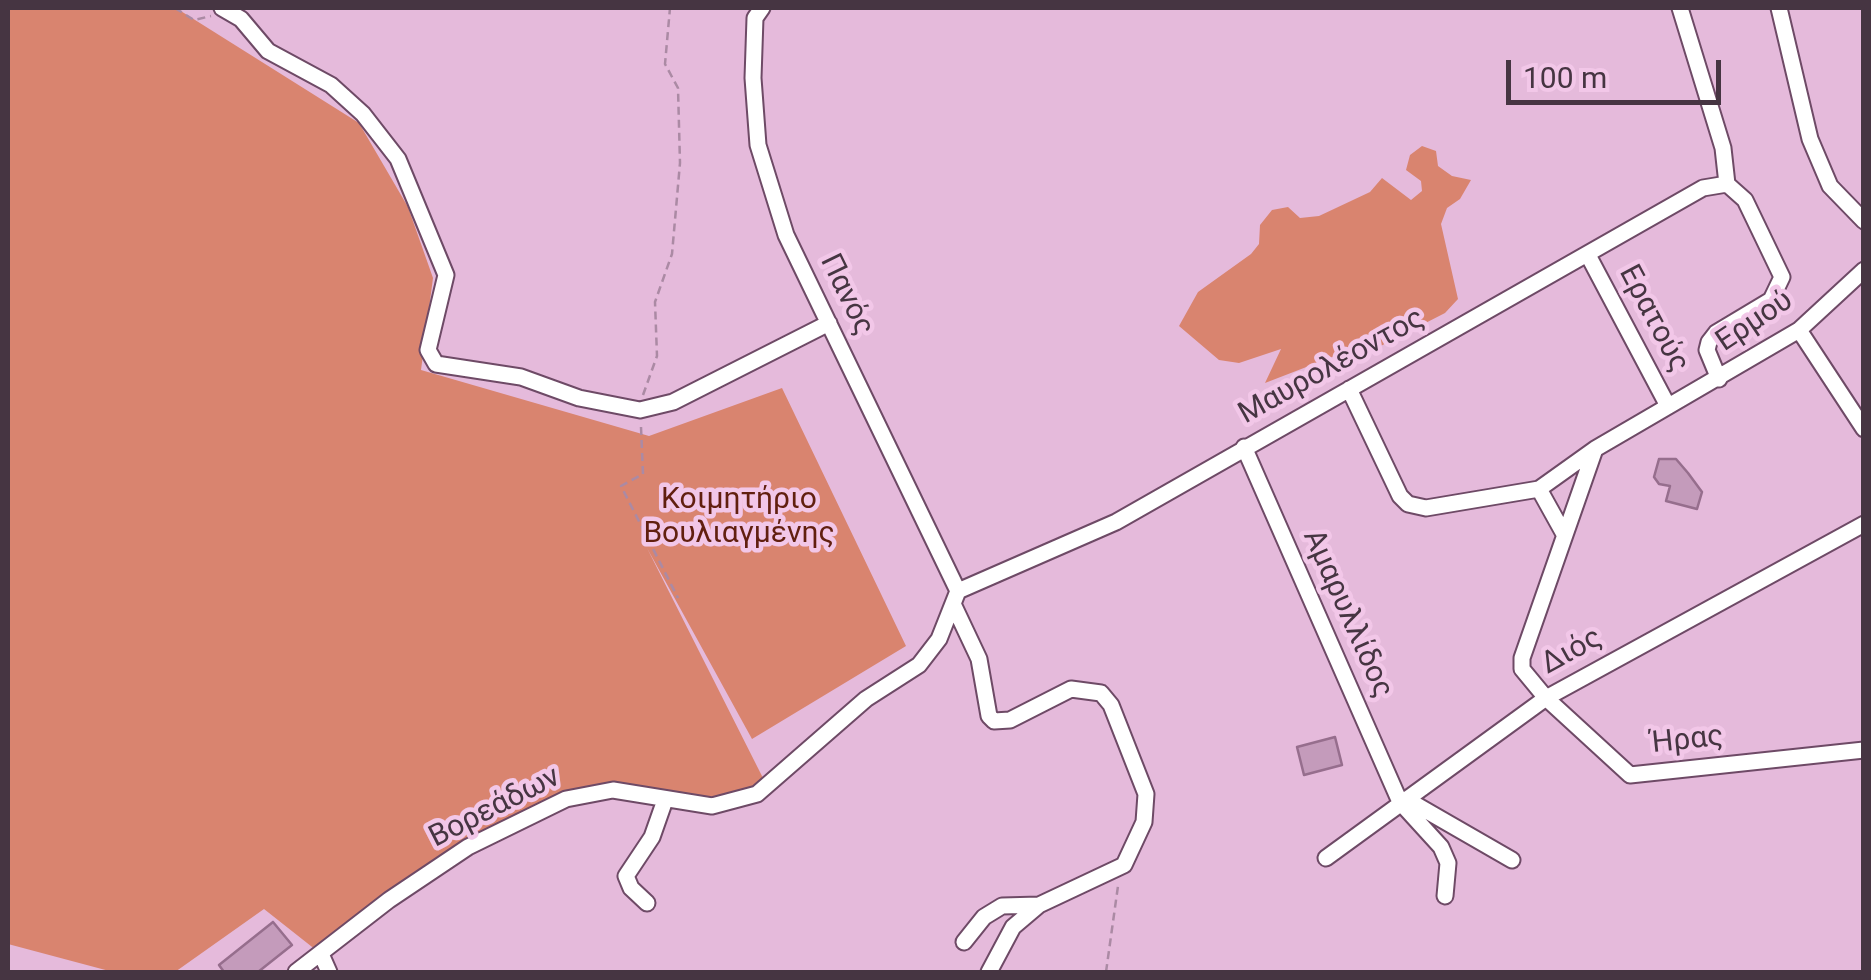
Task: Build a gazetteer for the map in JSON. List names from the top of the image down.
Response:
{
  "streets": {
    "street": [
      "Πανός",
      "Ερατούς",
      "Ερμού",
      "Μαυρολέοντος",
      "Αμαρυλλίδος",
      "Διός",
      "Ήρας",
      "Βορεάδων"
    ]
  },
  "crossings": [
    ["Πανός", "Μαυρολέοντος"],
    ["Πανός", "Βορεάδων"],
    ["Ερατούς", "Ερμού"],
    ["Ερατούς", "Μαυρολέοντος"],
    ["Ερμού", "Ήρας"],
    ["Μαυρολέοντος", "Αμαρυλλίδος"],
    ["Μαυρολέοντος", "Βορεάδων"],
    ["Αμαρυλλίδος", "Διός"],
    ["Διός", "Ήρας"]
  ],
  "parks": ["Κοιμητήριο Βουλιαγμένης"],
  "scale_bar": "100 m"
}
